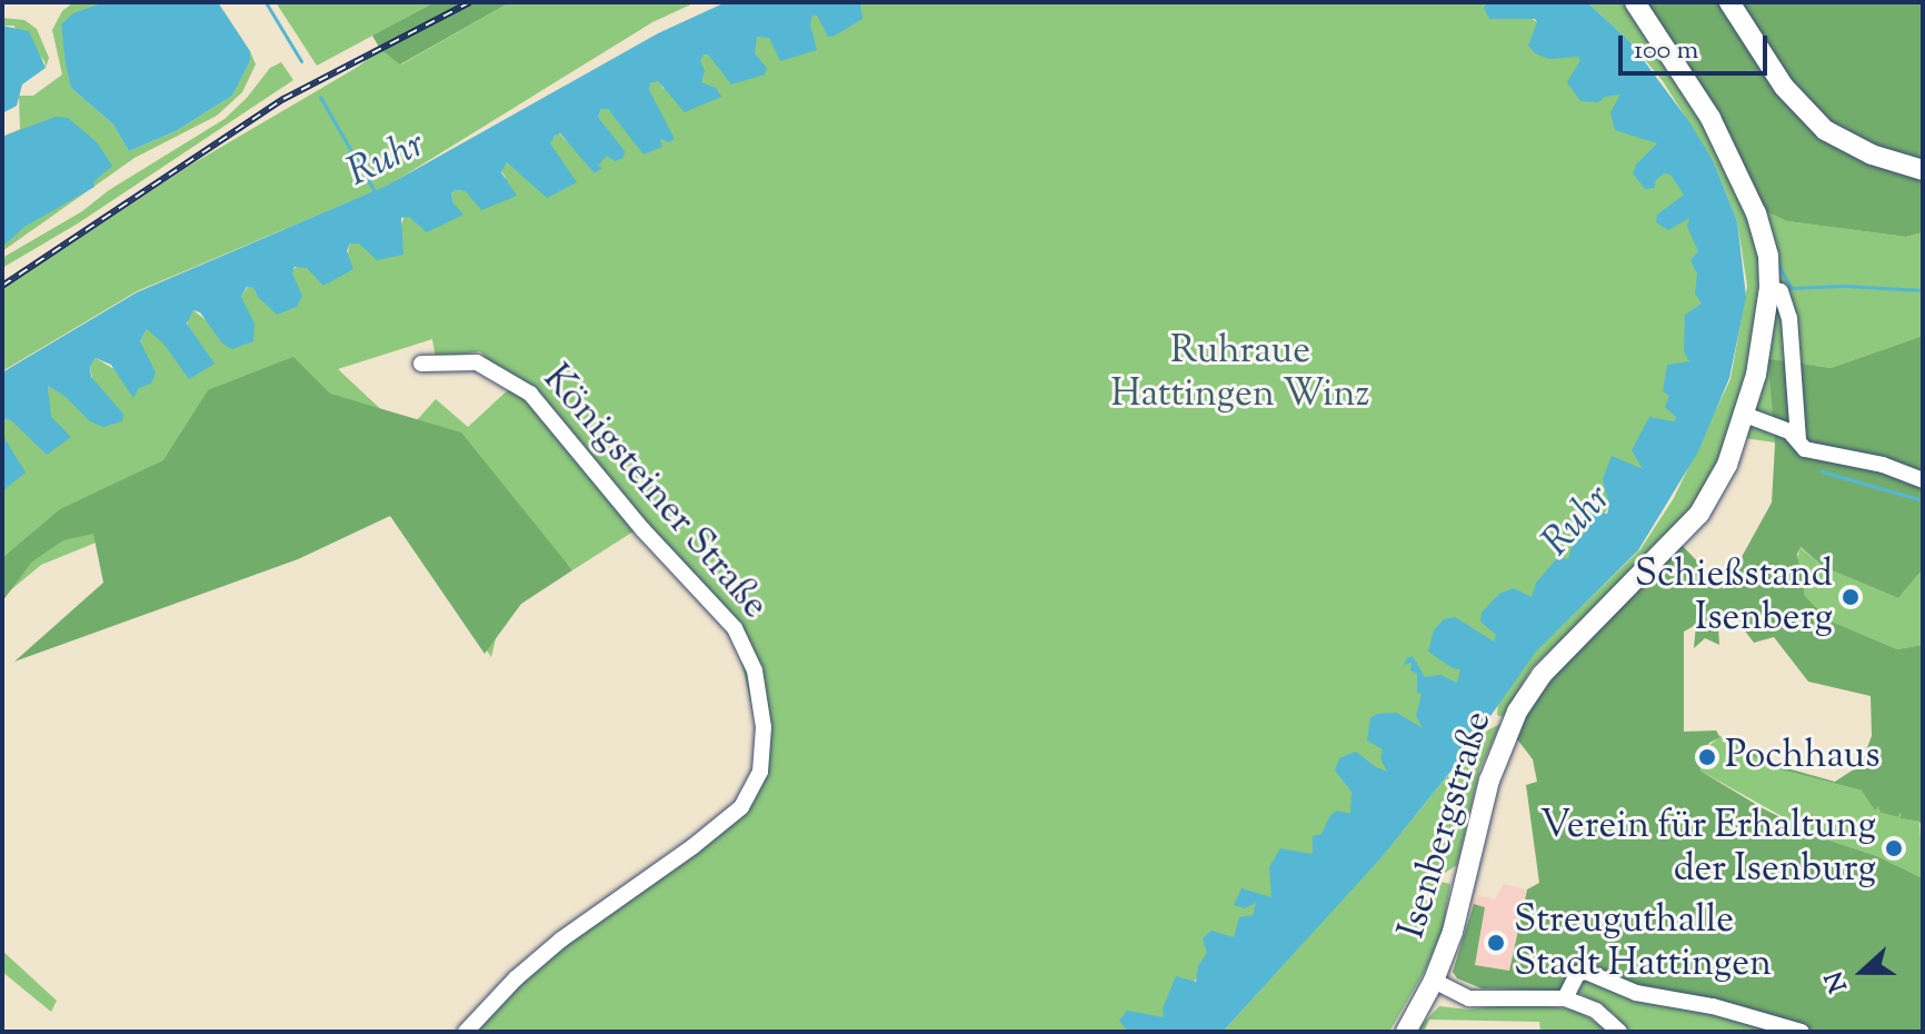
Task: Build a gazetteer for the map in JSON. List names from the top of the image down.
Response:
{
  "streets": {
    "main road": ["Isenbergstraße"],
    "street": ["Königsteiner Straße"]
  },
  "water": ["Ruhr"],
  "parks": ["Ruhraue Hattingen Winz"],
  "places": [
    "Schießstand Isenberg",
    "Pochhaus",
    "Verein für Erhaltung der Isenburg",
    "Streuguthalle Stadt Hattingen"
  ],
  "scale_bar": "100 m",
  "north": "left"
}
